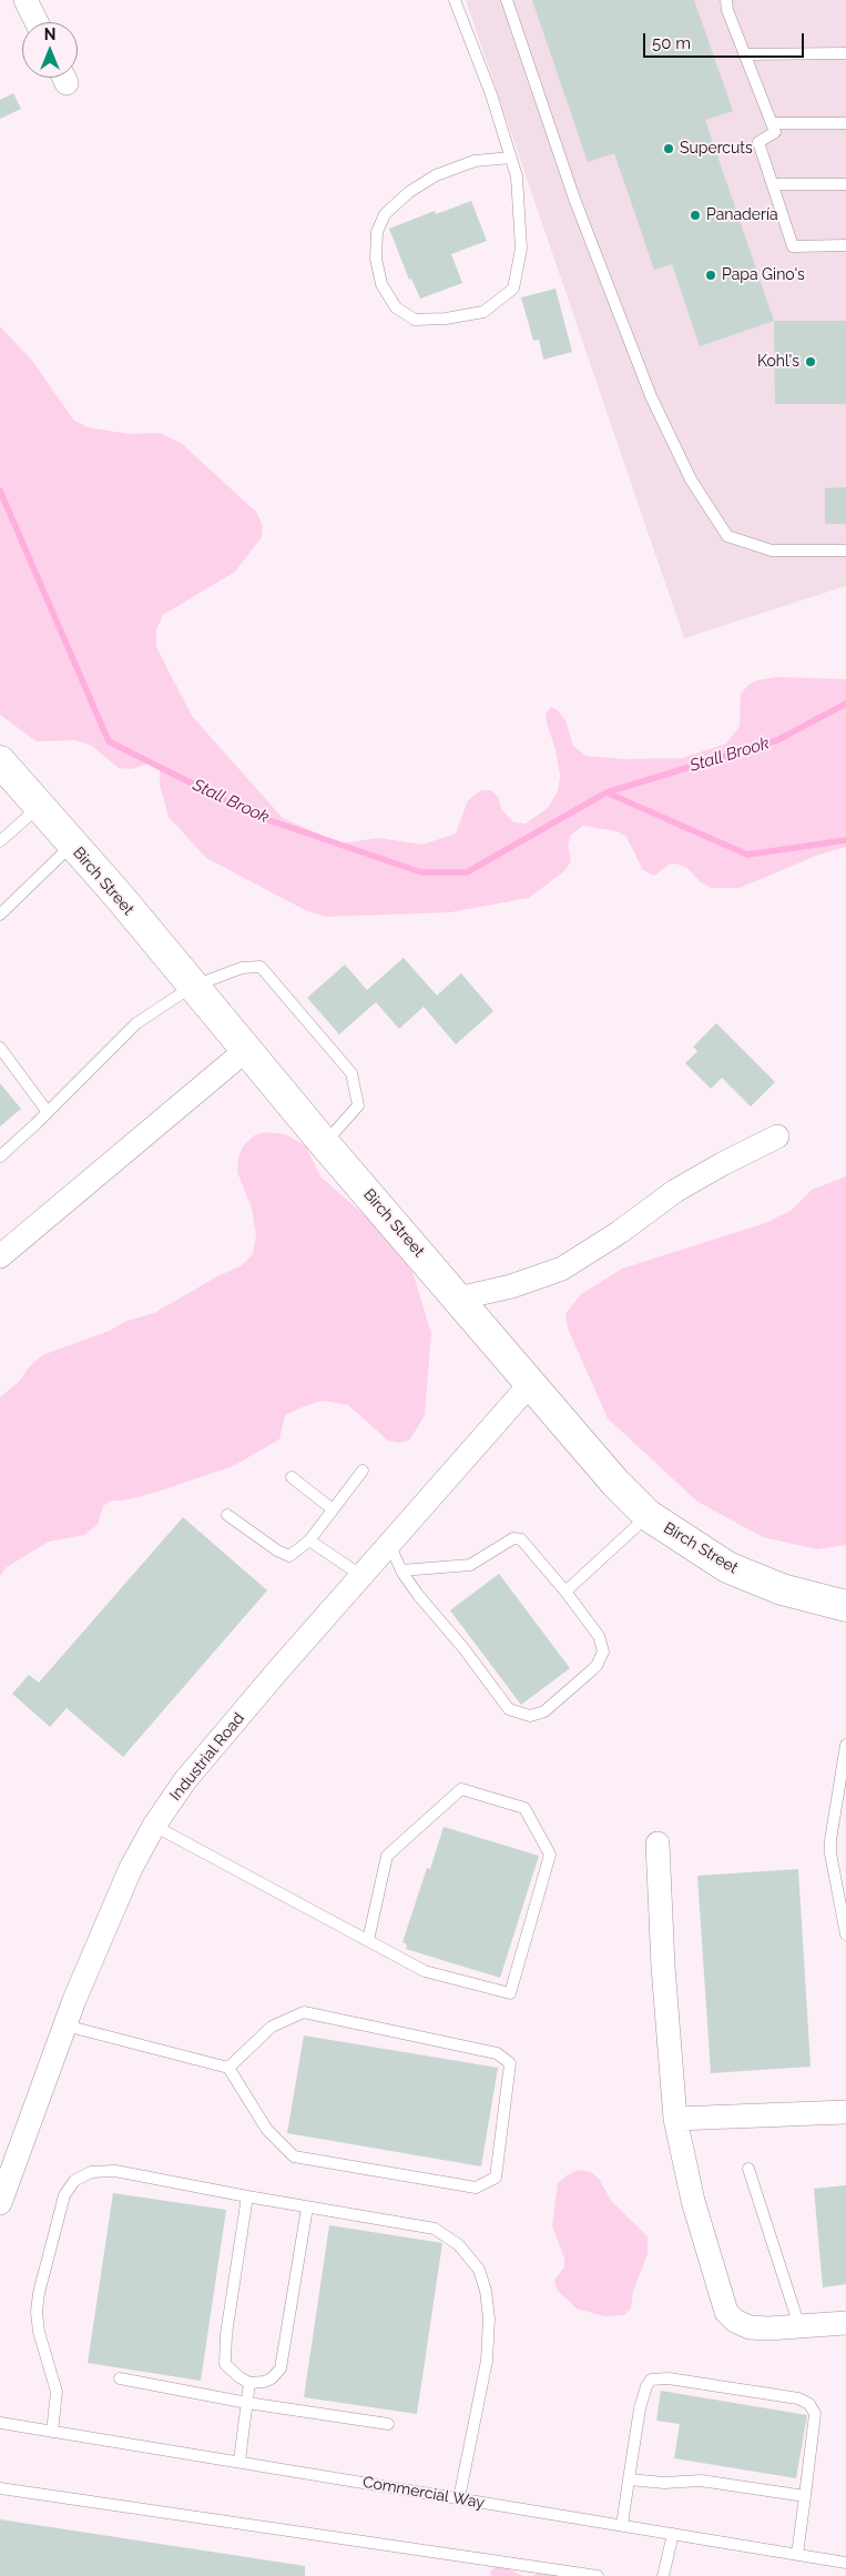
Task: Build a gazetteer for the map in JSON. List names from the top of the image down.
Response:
{
  "streets": {
    "street": ["Birch Street", "Industrial Road"],
    "lane": ["Commercial Way"]
  },
  "crossings": [
    ["Birch Street", "Industrial Road"]
  ],
  "water": ["Stall Brook"],
  "places": [
    "Supercuts",
    "Panadería",
    "Papa Gino's",
    "Kohl's"
  ],
  "scale_bar": "50 m",
  "north": "top"
}
